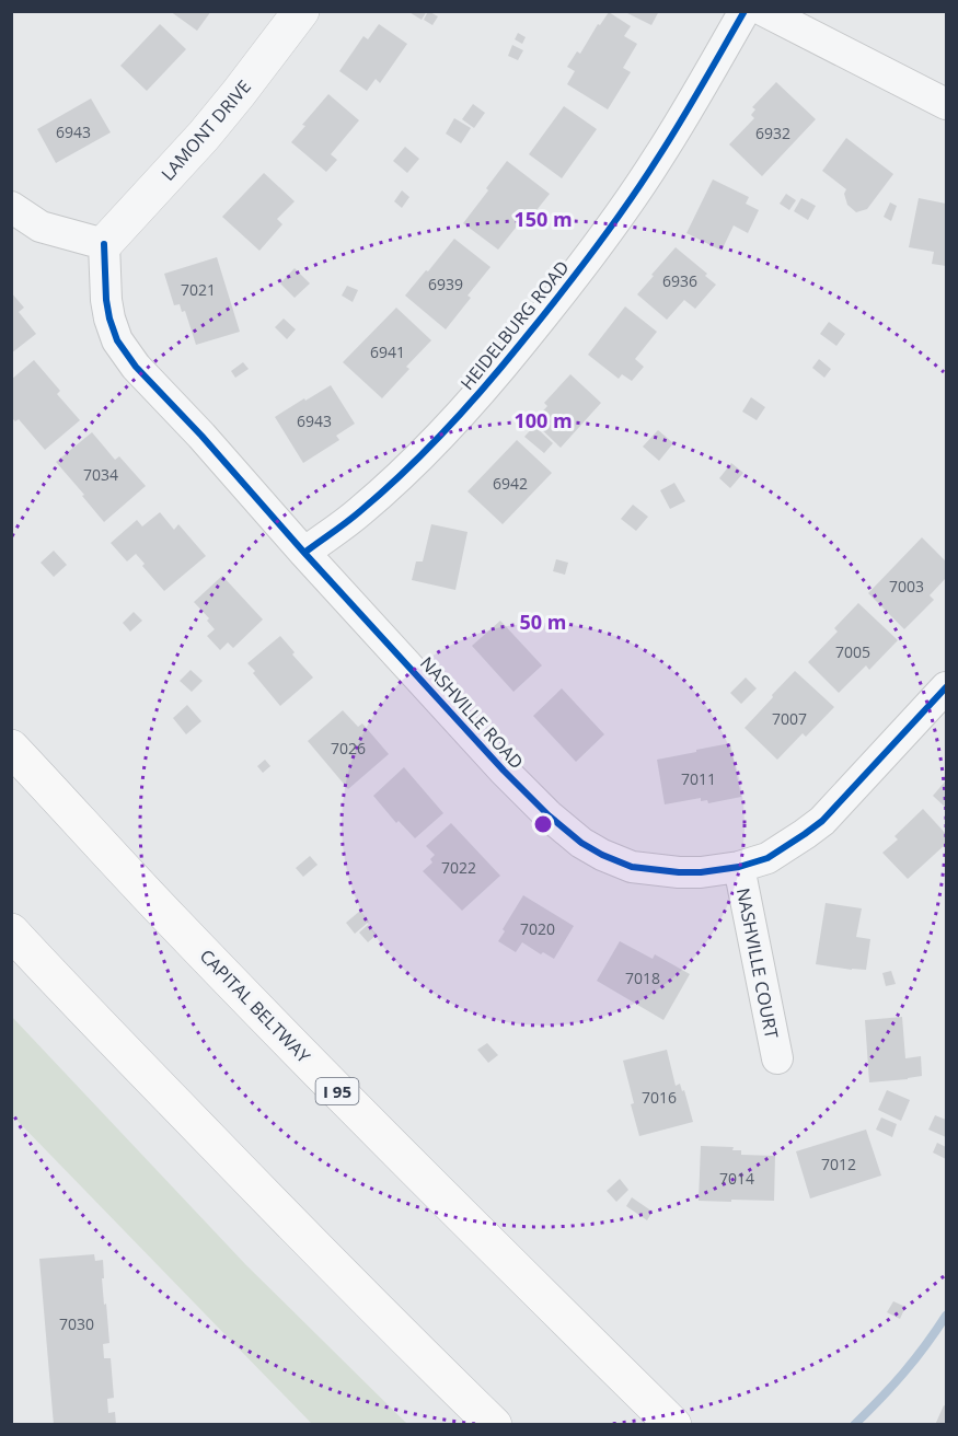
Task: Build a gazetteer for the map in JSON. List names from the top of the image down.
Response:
{
  "streets": {
    "highway": ["CAPITAL BELTWAY", "I 95"],
    "street": [
      "LAMONT DRIVE",
      "HEIDELBURG ROAD",
      "NASHVILLE ROAD",
      "NASHVILLE COURT"
    ]
  },
  "crossings": [
    ["LAMONT DRIVE", "NASHVILLE ROAD"],
    ["HEIDELBURG ROAD", "NASHVILLE ROAD"],
    ["NASHVILLE ROAD", "NASHVILLE COURT"]
  ],
  "house_numbers": [
    "6943",
    "6932",
    "6936",
    "6939",
    "7021",
    "6941",
    "6943",
    "7034",
    "6942",
    "7003",
    "7005",
    "7007",
    "7026",
    "7011",
    "7022",
    "7020",
    "7018",
    "7016",
    "7012",
    "7014",
    "7030"
  ],
  "rings": ["150 m", "100 m", "50 m"]
}
